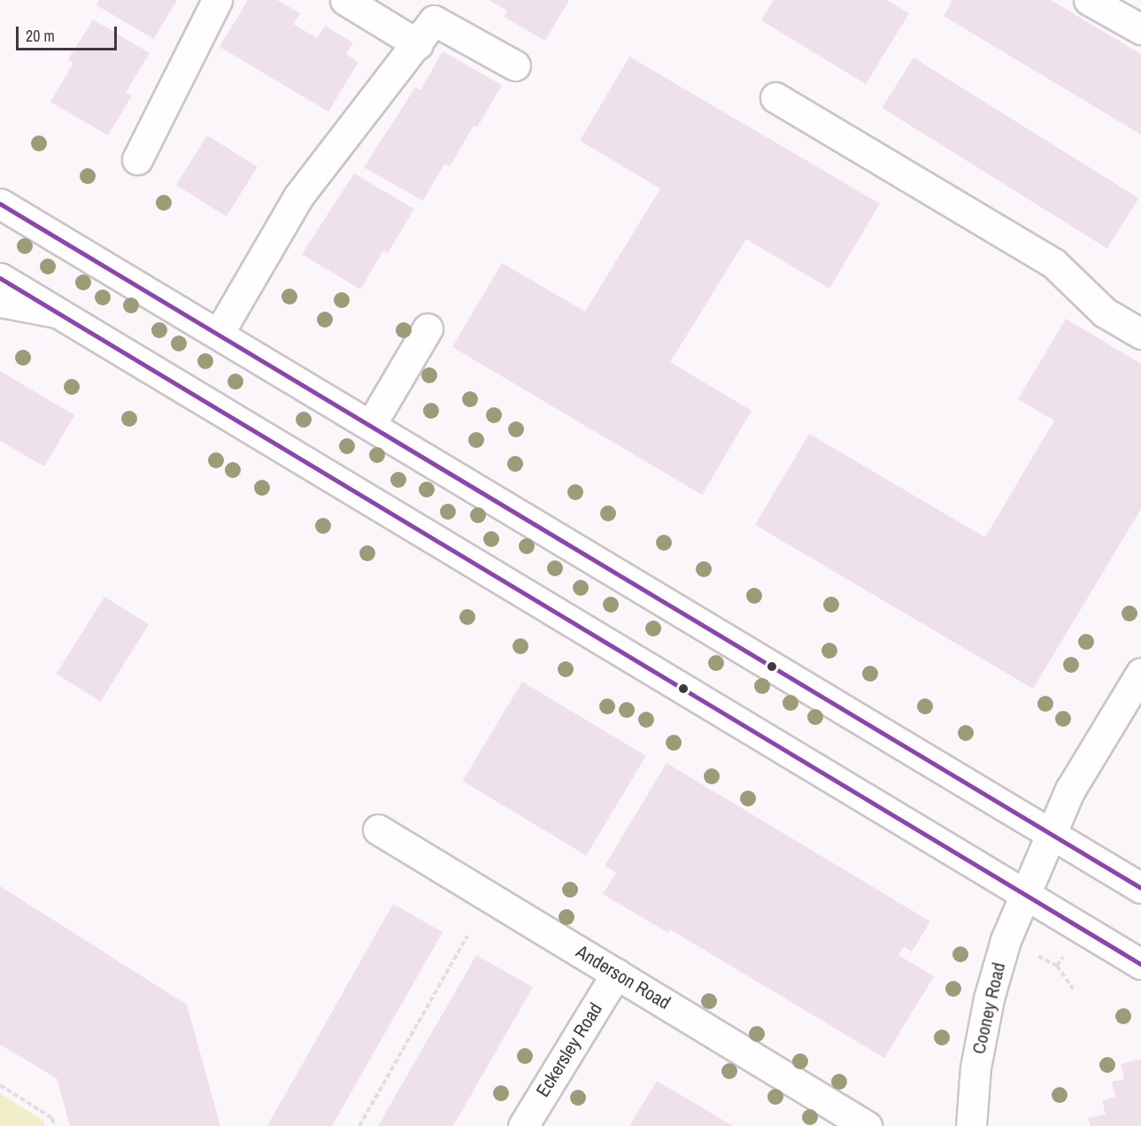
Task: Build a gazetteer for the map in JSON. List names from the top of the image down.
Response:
{
  "streets": {
    "main road": ["Anderson Road", "Cooney Road", "Eckersley Road"]
  },
  "crossings": [
    ["Anderson Road", "Eckersley Road"]
  ],
  "scale_bar": "20 m"
}
